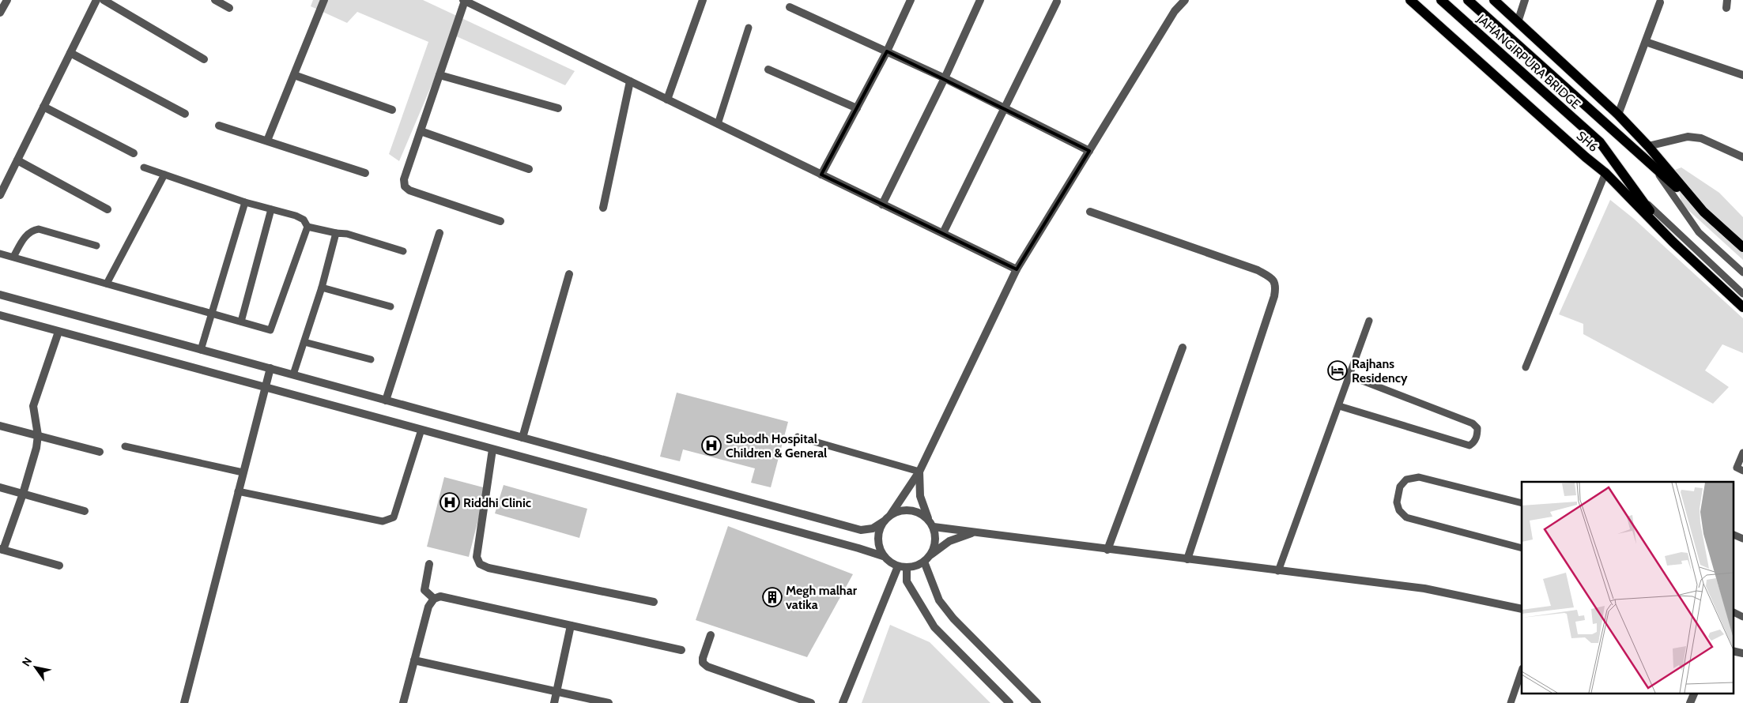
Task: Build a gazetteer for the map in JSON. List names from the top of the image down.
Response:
{
  "streets": {
    "main road": ["JAHANGIRPURA BRIDGE", "SH6"]
  },
  "crossings": [
    ["JAHANGIRPURA BRIDGE", "SH6"]
  ],
  "places": {
    "hotel": ["Rajhans Residency"],
    "hospital": ["Subodh Hospital Children & General", "Riddhi Clinic"],
    "building": ["Megh malhar vatika"]
  },
  "north": "top left"
}
